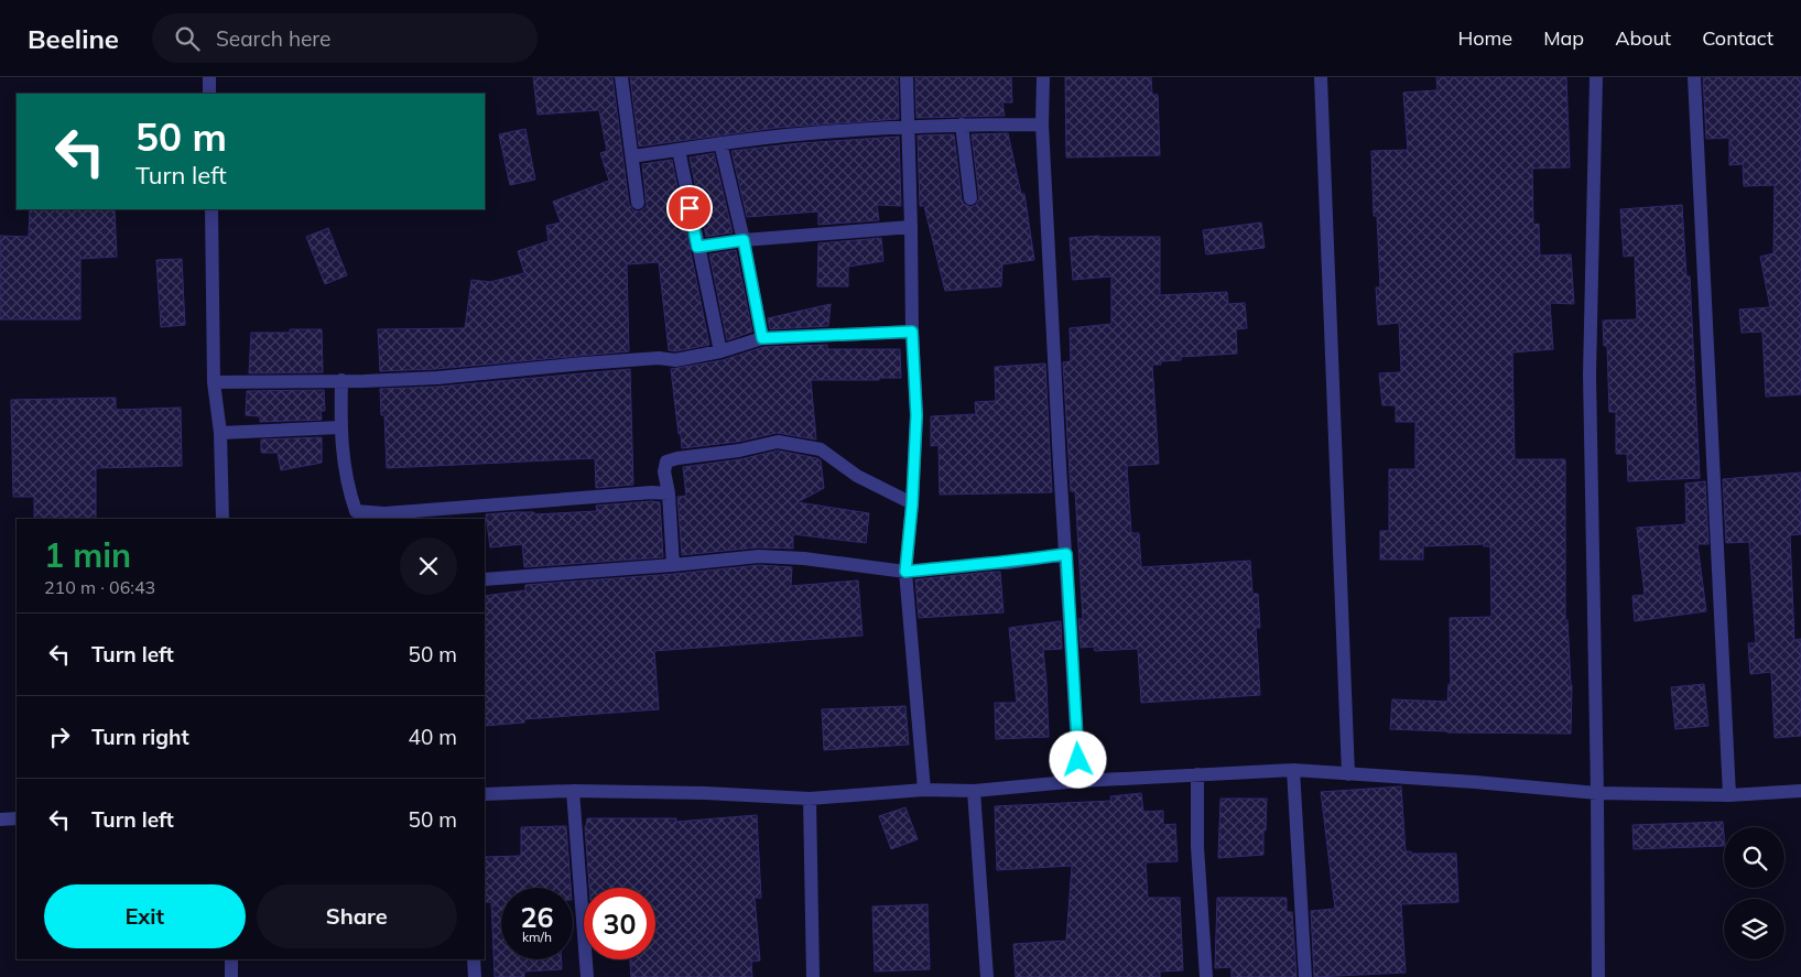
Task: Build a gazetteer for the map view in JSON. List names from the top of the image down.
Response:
{
  "page": {
    "header": "Beeline",
    "search": "Search here",
    "nav": [
      "Home",
      "Map",
      "About",
      "Contact"
    ],
    "turn": ["50 m", "Turn left"],
    "heading": ["1 min", "210 m · 06:43"],
    "list": [
      {
        "name": "Turn left",
        "value": "50 m"
      },
      {
        "name": "Turn right",
        "value": "40 m"
      },
      {
        "name": "Turn left",
        "value": "50 m"
      }
    ],
    "buttons": ["Exit", "Share"],
    "speed": "26 km/h",
    "limit": "30"
  }
}
